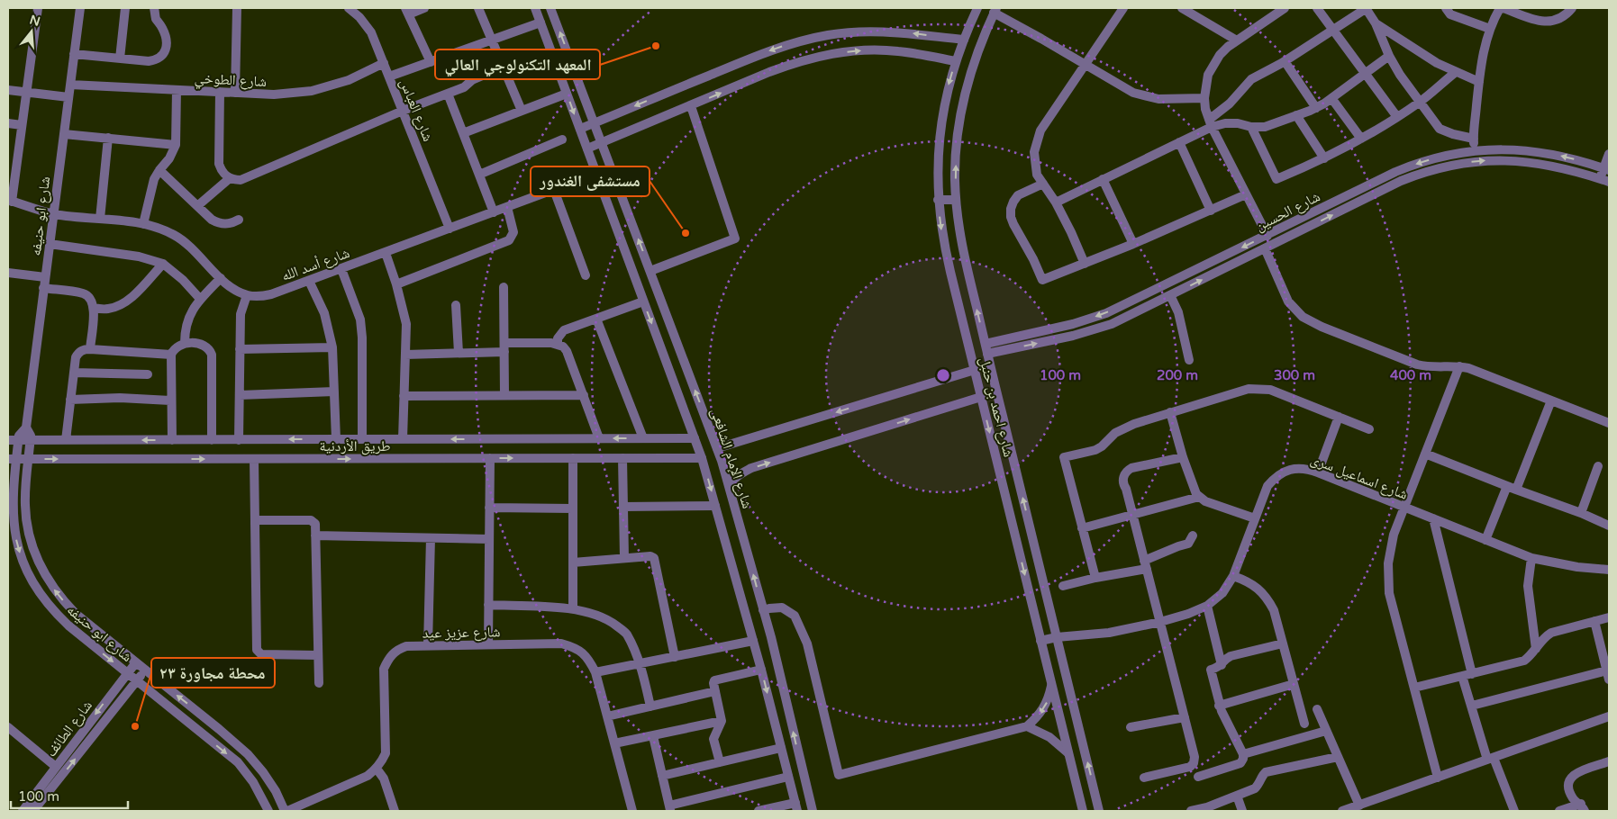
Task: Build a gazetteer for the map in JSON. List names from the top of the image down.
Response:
{
  "streets": {
    "street": [
      "شارع الطوخي",
      "شارع العباس",
      "شارع الحسين",
      "شارع ابو حنيفه",
      "شارع أسد الله",
      "شارع احمد بن حنبل",
      "طريق الأردنية",
      "شارع الإمام الشافعى",
      "شارع اسماعيل سرى",
      "شارع عزيز عيد",
      "شارع الطائف"
    ]
  },
  "crossings": [
    ["شارع الطوخي", "شارع العباس"],
    ["شارع الطوخي", "شارع ابو حنيفه"],
    ["شارع العباس", "شارع أسد الله"],
    ["شارع الحسين", "شارع احمد بن حنبل"],
    ["شارع ابو حنيفه", "طريق الأردنية"],
    ["شارع ابو حنيفه", "شارع الطائف"],
    ["شارع أسد الله", "شارع الإمام الشافعى"],
    ["شارع احمد بن حنبل", "شارع اسماعيل سرى"],
    ["طريق الأردنية", "شارع الإمام الشافعى"]
  ],
  "places": ["المعهد التكنولوجي العالي", "مستشفى الغندور", "محطة مجاورة ٢٣"],
  "scale_bar": "100 m",
  "north": "top",
  "rings": [
    "100 m",
    "200 m",
    "300 m",
    "400 m"
  ]
}
